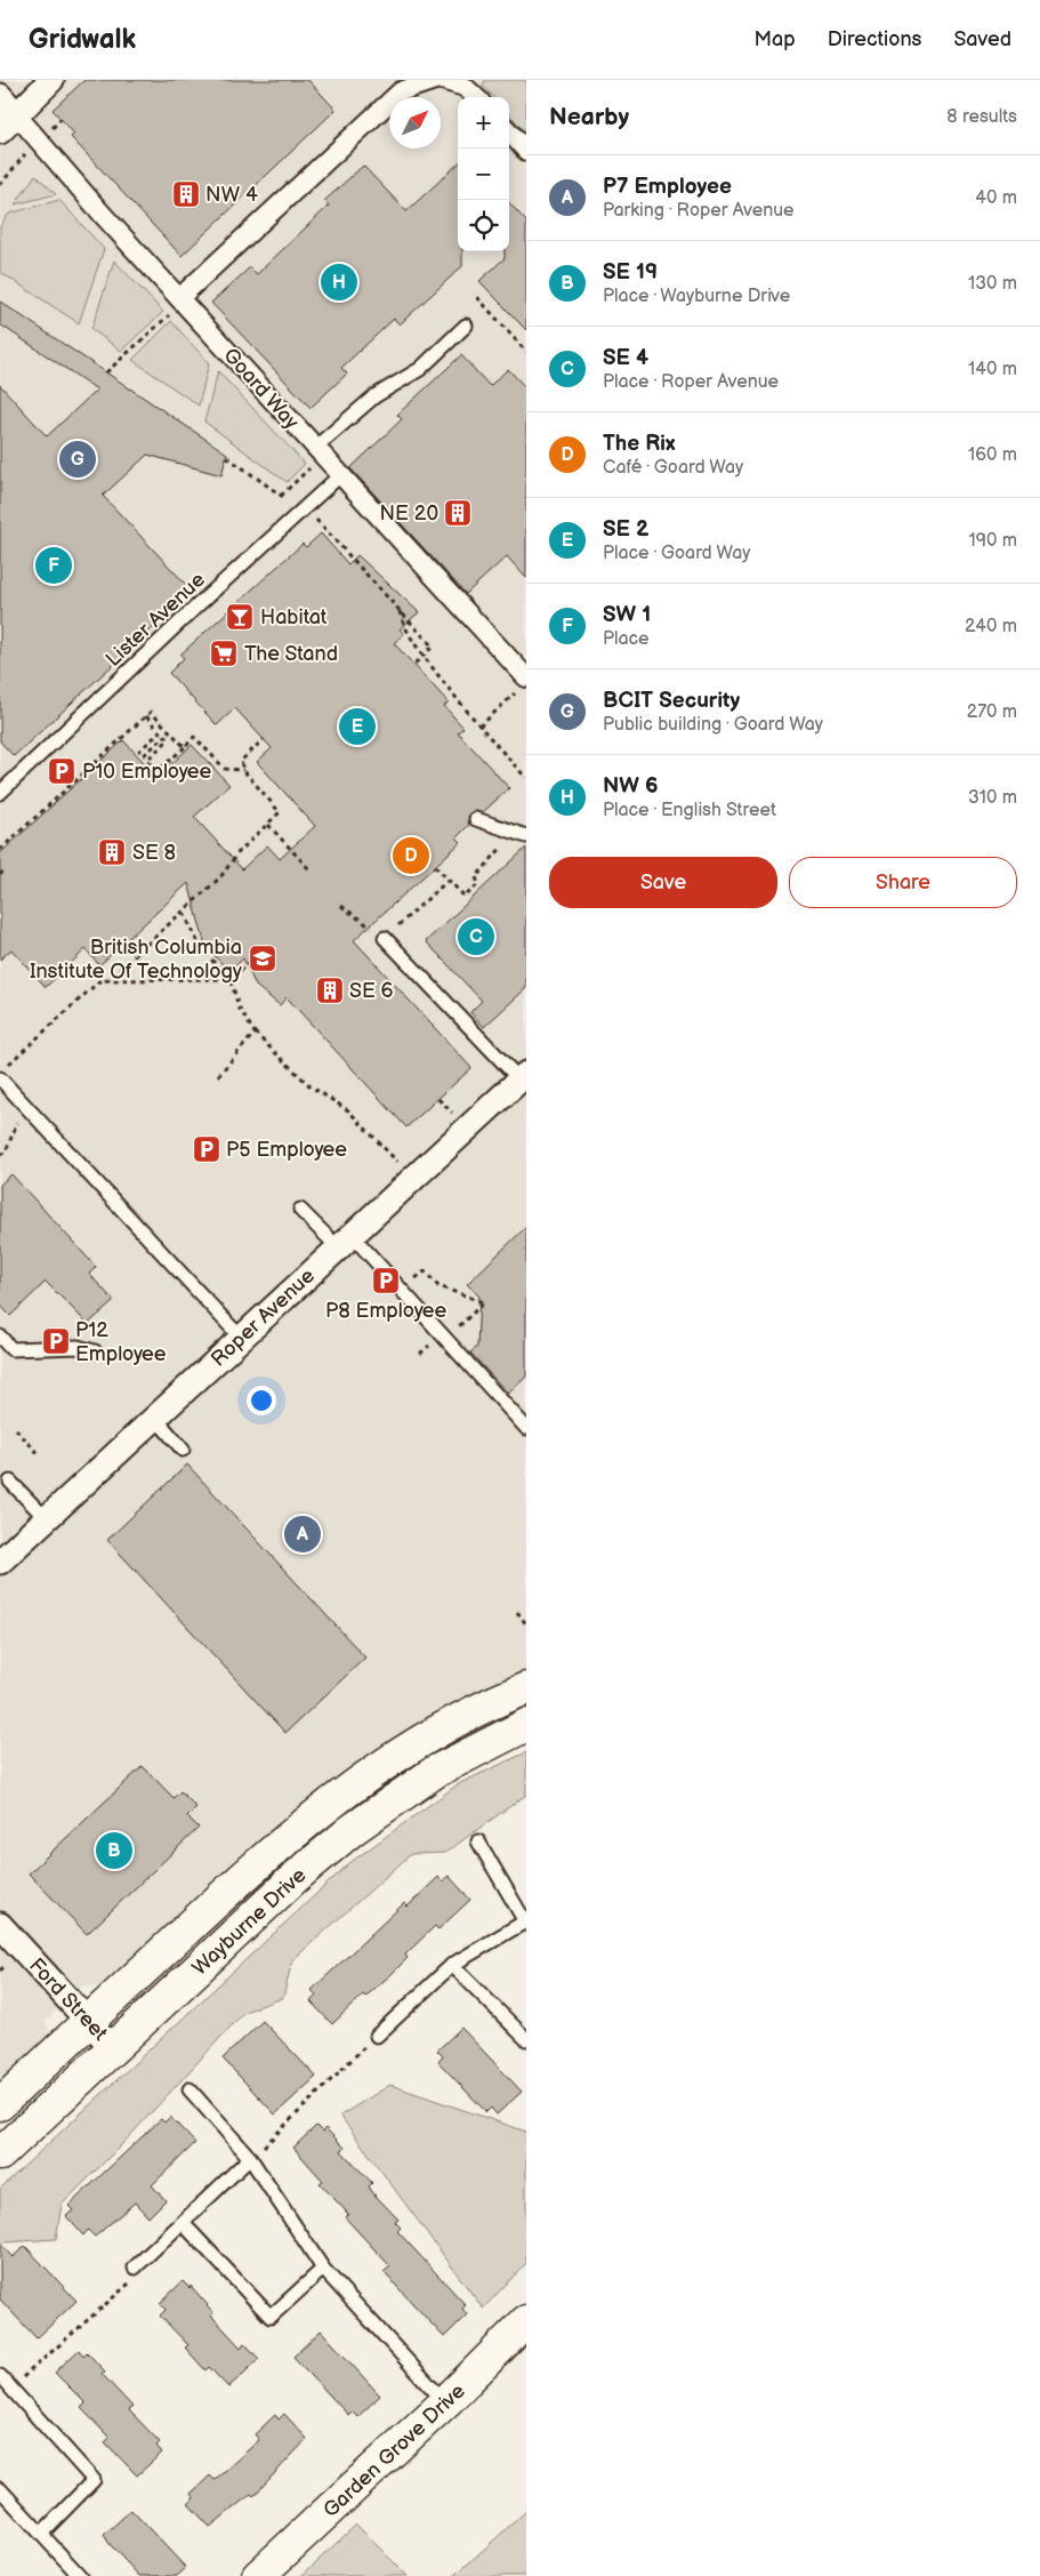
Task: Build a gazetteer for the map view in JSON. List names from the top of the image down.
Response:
{
  "streets": {
    "street": [
      "Goard Way",
      "Roper Avenue",
      "Wayburne Drive",
      "Ford Street",
      "Garden Grove Drive"
    ],
    "lane": ["Lister Avenue"]
  },
  "crossings": [
    ["Goard Way", "Lister Avenue"],
    ["Wayburne Drive", "Ford Street"]
  ],
  "places": {
    "building": [
      "NW 4",
      "NE 20",
      "SE 8",
      "SE 6"
    ],
    "bar": ["Habitat"],
    "supermarket": ["The Stand"],
    "parking": [
      "P10 Employee",
      "P5 Employee",
      "P8 Employee",
      "P12 Employee"
    ],
    "school or university": ["British Columbia Institute Of Technology"]
  },
  "north": "top right",
  "page": {
    "header": "Gridwalk",
    "nav": ["Map", "Directions", "Saved"],
    "heading": ["Nearby", "8 results"],
    "map_buttons": ["+", "−"],
    "list": [
      {
        "mark": "A",
        "name": "P7 Employee",
        "note": "Parking · Roper Avenue",
        "value": "40 m"
      },
      {
        "mark": "B",
        "name": "SE 19",
        "note": "Place · Wayburne Drive",
        "value": "130 m"
      },
      {
        "mark": "C",
        "name": "SE 4",
        "note": "Place · Roper Avenue",
        "value": "140 m"
      },
      {
        "mark": "D",
        "name": "The Rix",
        "note": "Café · Goard Way",
        "value": "160 m"
      },
      {
        "mark": "E",
        "name": "SE 2",
        "note": "Place · Goard Way",
        "value": "190 m"
      },
      {
        "mark": "F",
        "name": "SW 1",
        "note": "Place",
        "value": "240 m"
      },
      {
        "mark": "G",
        "name": "BCIT Security",
        "note": "Public building · Goard Way",
        "value": "270 m"
      },
      {
        "mark": "H",
        "name": "NW 6",
        "note": "Place · English Street",
        "value": "310 m"
      }
    ],
    "pins": [
      "H",
      "G",
      "F",
      "E",
      "D",
      "C",
      "A",
      "B"
    ],
    "buttons": ["Save", "Share"]
  }
}
